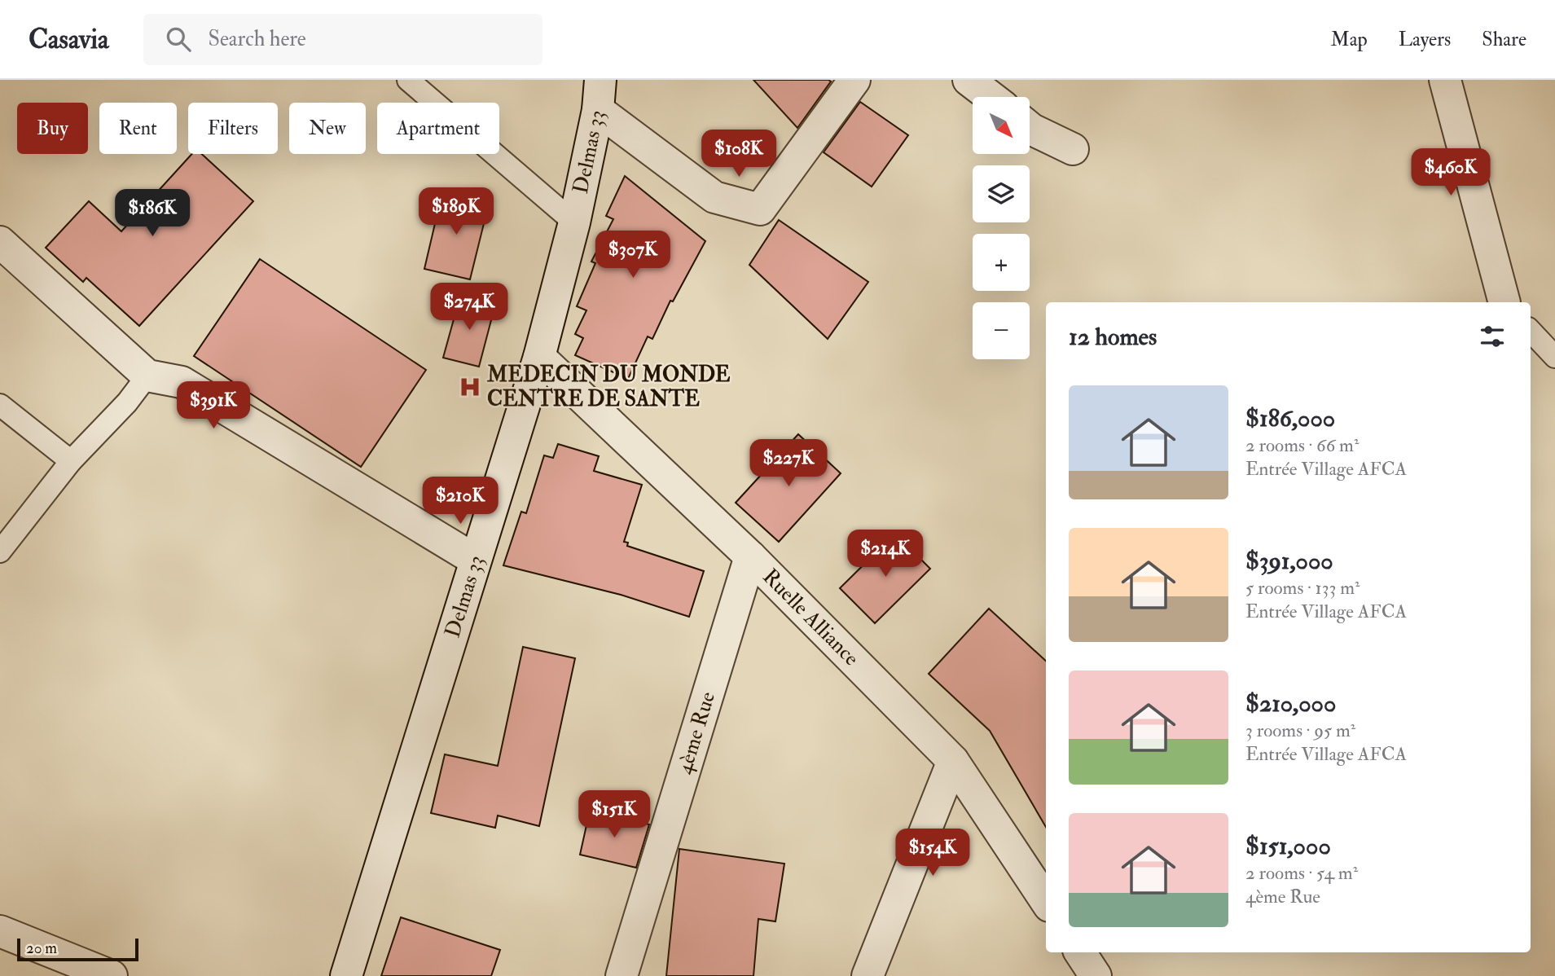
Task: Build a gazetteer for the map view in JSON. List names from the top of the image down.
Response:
{
  "streets": {
    "street": ["Delmas 33", "Ruelle Alliance", "4ème Rue"]
  },
  "crossings": [
    ["Delmas 33", "Ruelle Alliance"],
    ["Ruelle Alliance", "4ème Rue"]
  ],
  "places": {
    "hospital": ["MEDECIN DU MONDE CENTRE DE SANTE"]
  },
  "scale_bar": "20 m",
  "north": "bottom right",
  "page": {
    "header": "Casavia",
    "search": "Search here",
    "nav": ["Map", "Layers", "Share"],
    "map_buttons": ["+", "−"],
    "chip": [
      "Buy",
      "Rent",
      "Filters",
      "New",
      "Apartment"
    ],
    "price": [
      "$108K",
      "$460K",
      "$189K",
      "$186K",
      "$307K",
      "$274K",
      "$391K",
      "$227K",
      "$210K",
      "$214K",
      "$151K",
      "$154K"
    ],
    "heading": "12 homes",
    "list": [
      {
        "name": "$186,000",
        "note": "2 rooms · 66 m² · Entrée Village AFCA"
      },
      {
        "name": "$391,000",
        "note": "5 rooms · 133 m² · Entrée Village AFCA"
      },
      {
        "name": "$210,000",
        "note": "3 rooms · 95 m² · Entrée Village AFCA"
      },
      {
        "name": "$151,000",
        "note": "2 rooms · 54 m² · 4ème Rue"
      }
    ],
    "scale": "20 m"
  }
}
